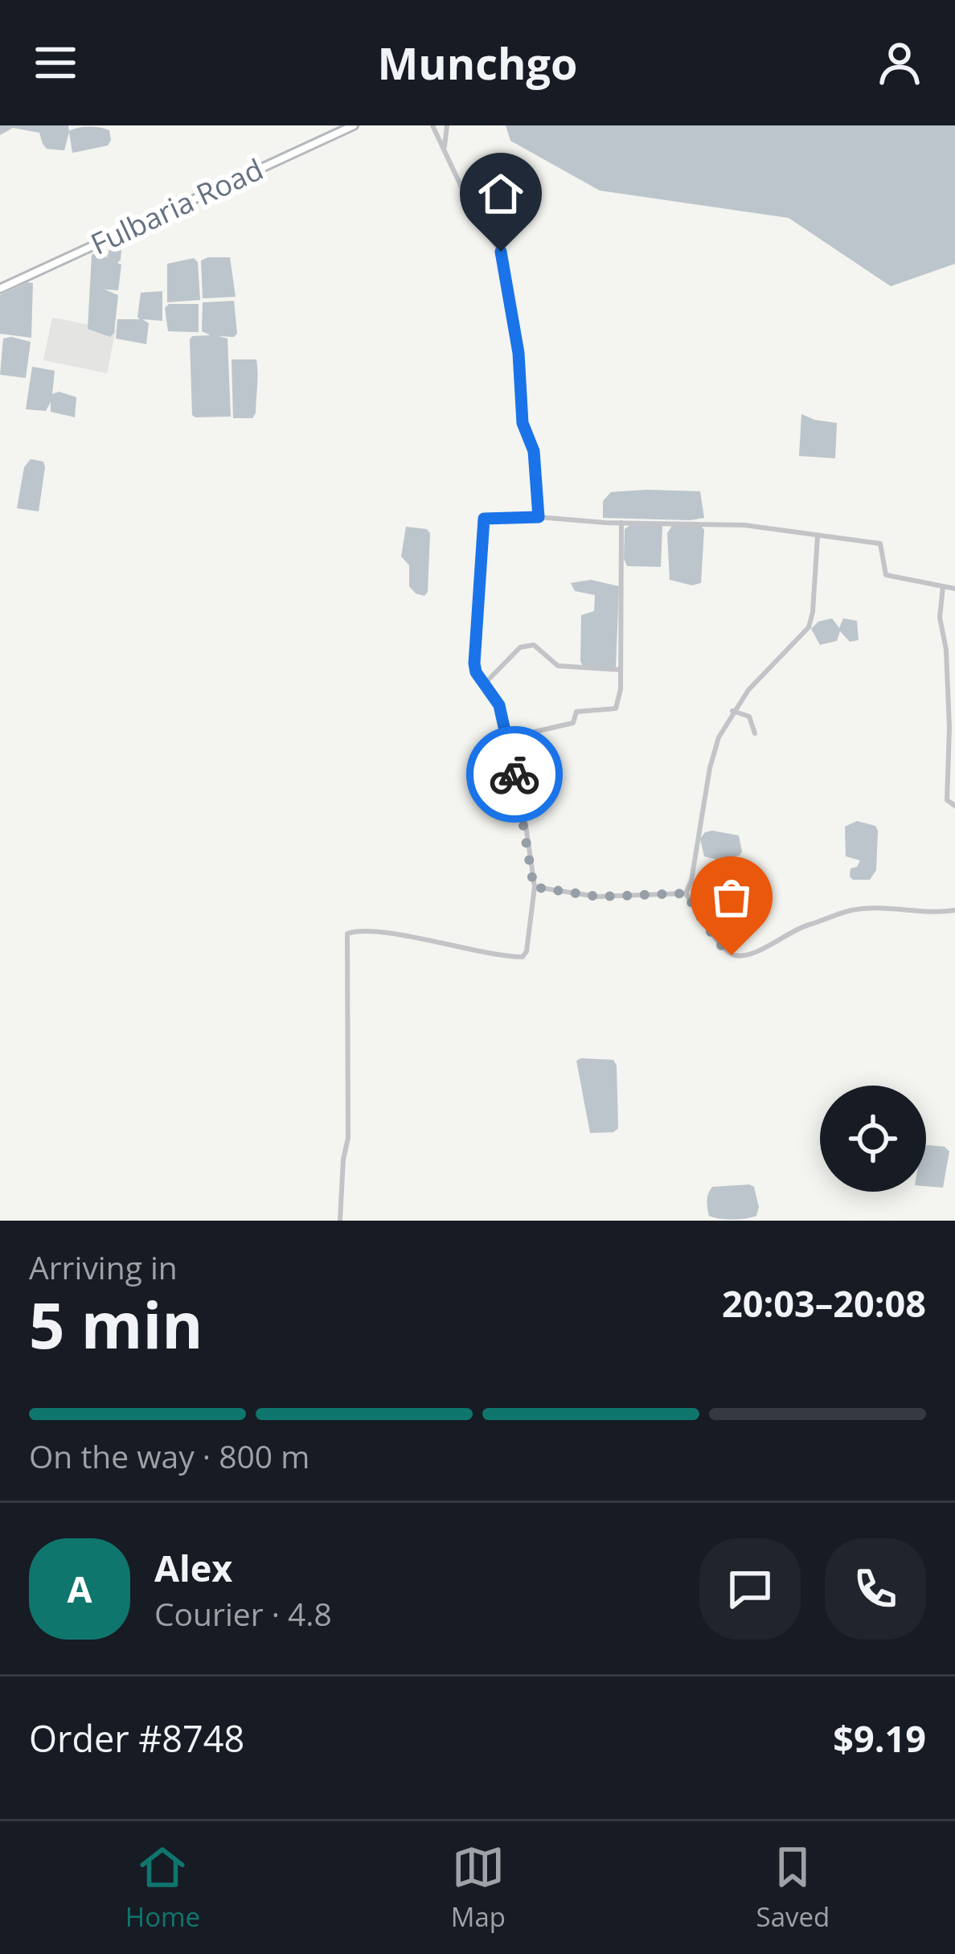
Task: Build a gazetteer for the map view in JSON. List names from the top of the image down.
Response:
{
  "streets": {
    "main road": ["Fulbaria Road"]
  },
  "page": {
    "header": "Munchgo",
    "heading": ["5 min", "Arriving in", "20:03–20:08"],
    "panel": [
      "Alex",
      "Courier · 4.8",
      "Order #8748",
      "$9.19"
    ],
    "bar": "On the way · 800 m",
    "round": "A",
    "tabs": ["Home", "Map", "Saved"]
  }
}
